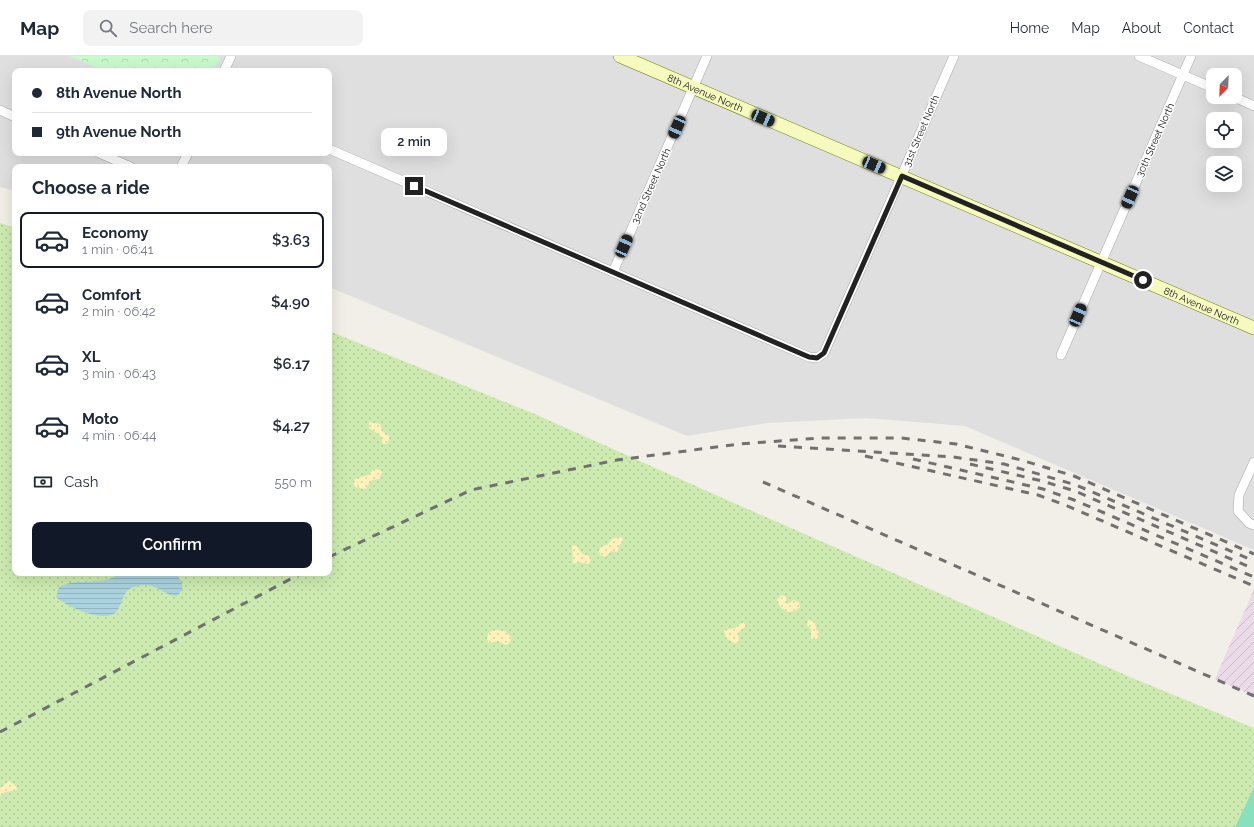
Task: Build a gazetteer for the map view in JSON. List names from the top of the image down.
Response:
{
  "streets": {
    "street": [
      "8th Avenue North",
      "31st Street North",
      "30th Street North",
      "32nd Street North"
    ]
  },
  "crossings": [
    ["8th Avenue North", "31st Street North"],
    ["8th Avenue North", "30th Street North"],
    ["8th Avenue North", "32nd Street North"],
    ["31st Street North", "32nd Street North"]
  ],
  "north": "bottom left",
  "page": {
    "header": "Map",
    "search": "Search here",
    "nav": [
      "Home",
      "Map",
      "About",
      "Contact"
    ],
    "banner": ["8th Avenue North", "9th Avenue North"],
    "bubble": "2 min",
    "heading": "Choose a ride",
    "list": [
      {
        "name": "Economy",
        "note": "1 min · 06:41",
        "value": "$3.63"
      },
      {
        "name": "Comfort",
        "note": "2 min · 06:42",
        "value": "$4.90"
      },
      {
        "name": "XL",
        "note": "3 min · 06:43",
        "value": "$6.17"
      },
      {
        "name": "Moto",
        "note": "4 min · 06:44",
        "value": "$4.27"
      }
    ],
    "pay": ["Cash", "550 m"],
    "buttons": "Confirm"
  }
}
